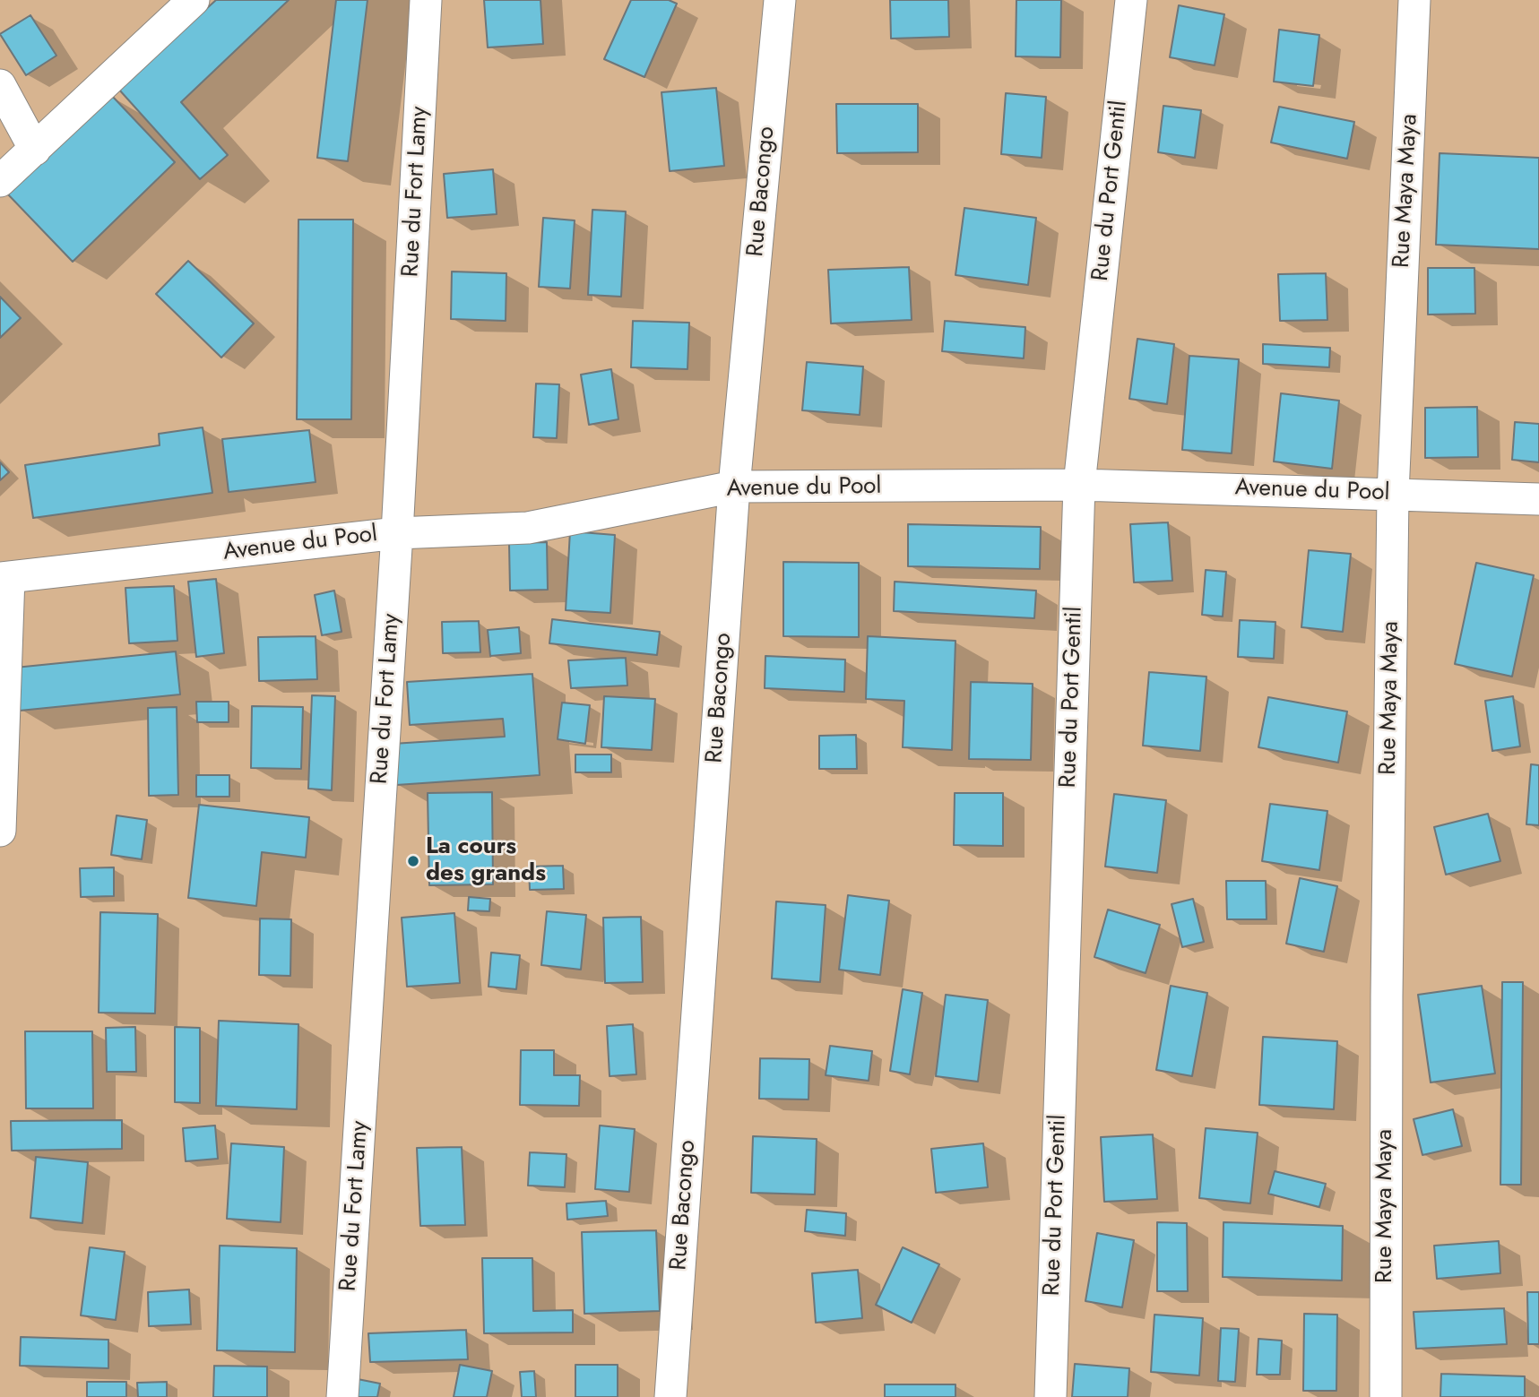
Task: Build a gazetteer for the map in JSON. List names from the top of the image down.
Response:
{
  "streets": {
    "street": [
      "Rue du Port Gentil",
      "Rue Maya Maya",
      "Rue du Fort Lamy",
      "Rue Bacongo",
      "Avenue du Pool"
    ]
  },
  "crossings": [
    ["Rue du Port Gentil", "Avenue du Pool"],
    ["Rue Maya Maya", "Avenue du Pool"],
    ["Rue du Fort Lamy", "Avenue du Pool"],
    ["Rue Bacongo", "Avenue du Pool"]
  ],
  "places": ["La cours des grands"]
}
